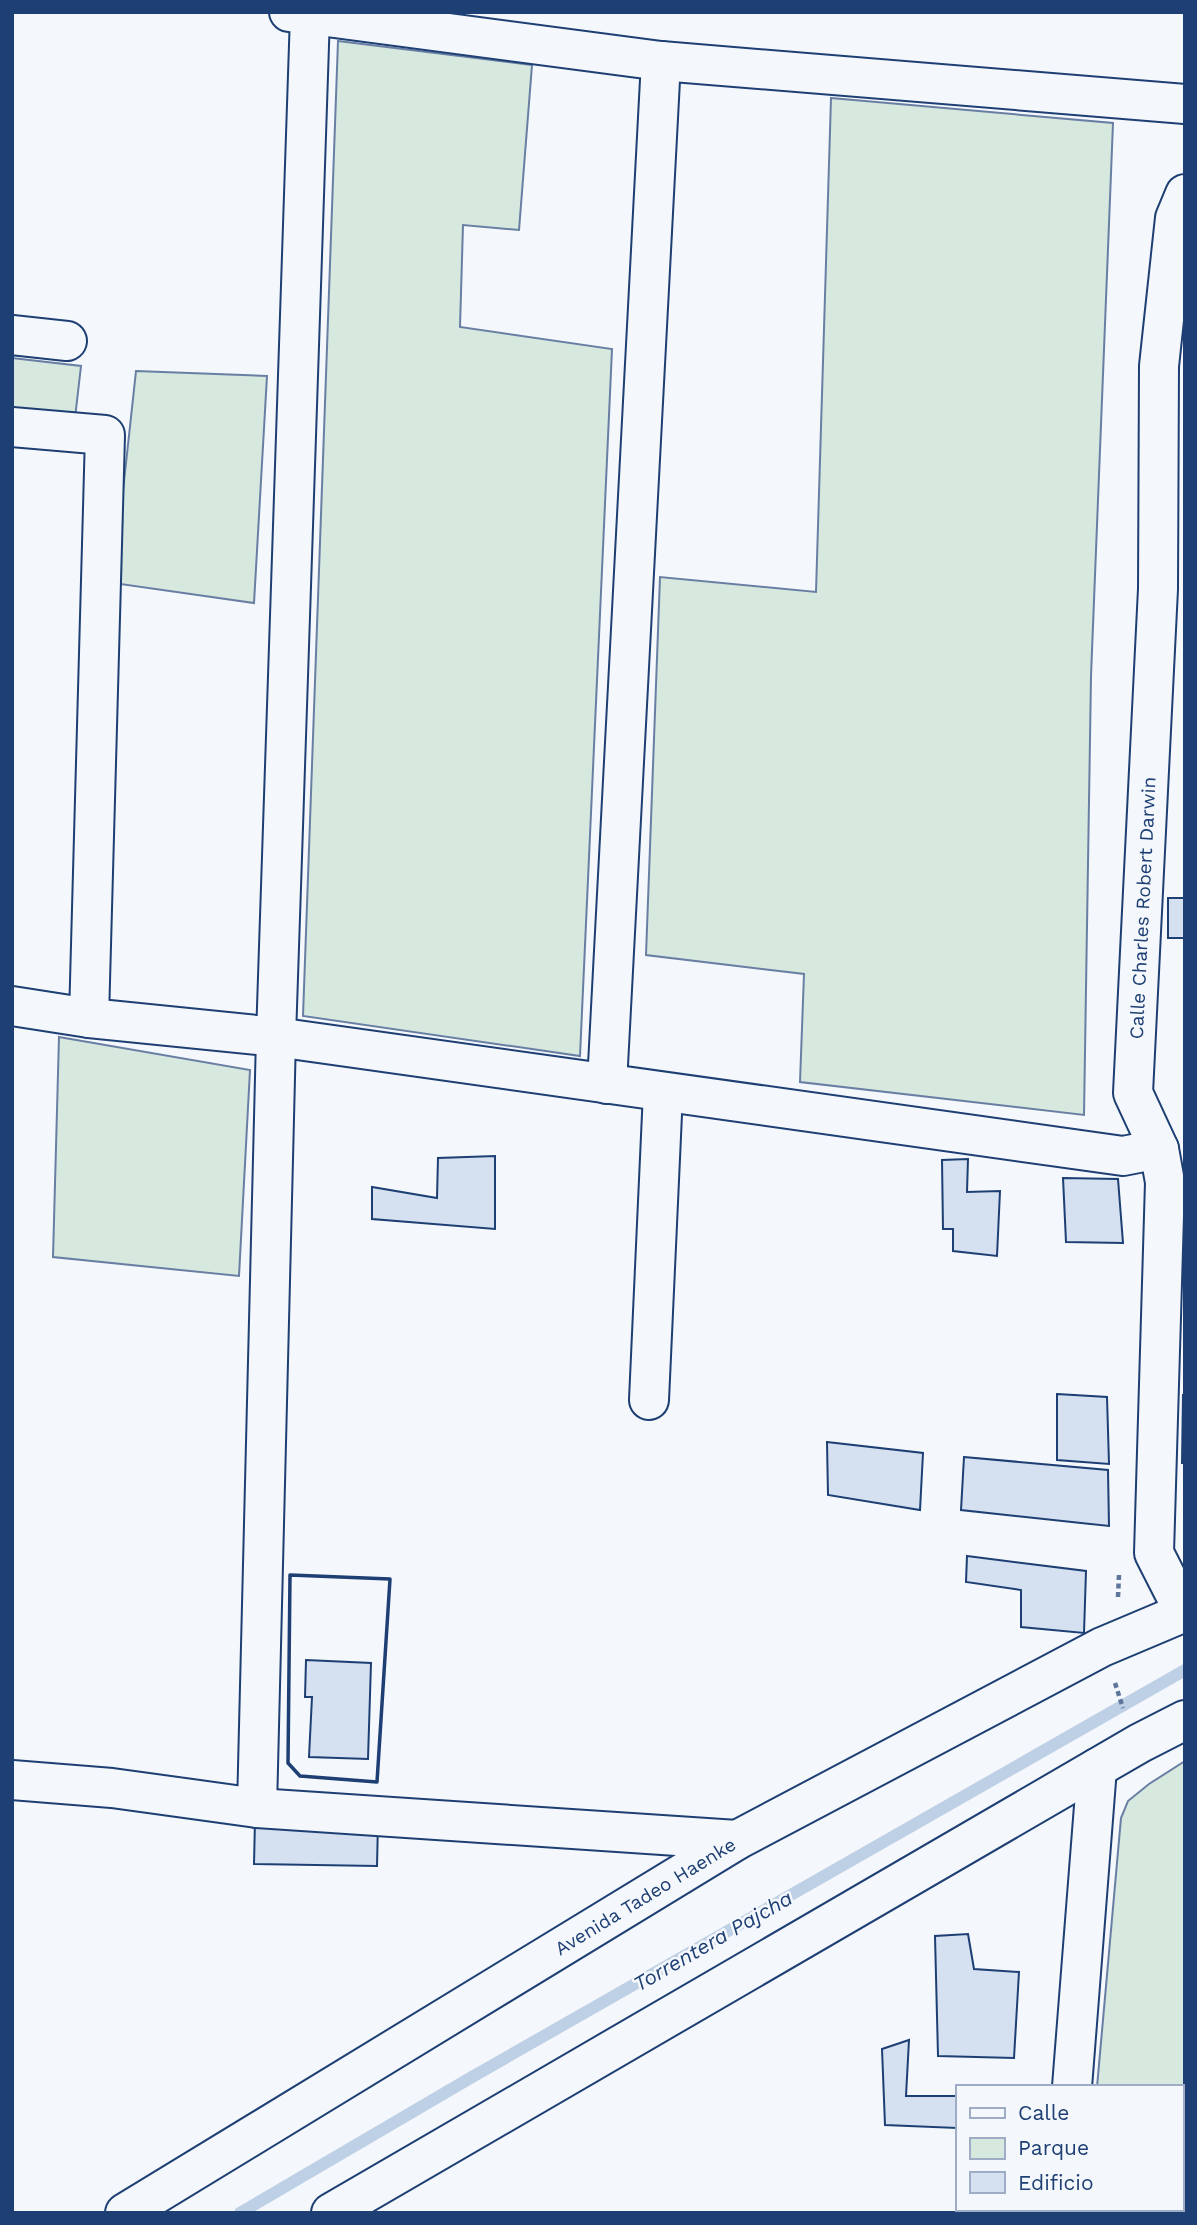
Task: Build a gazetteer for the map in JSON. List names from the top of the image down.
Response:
{
  "streets": {
    "street": ["Calle Charles Robert Darwin", "Avenida Tadeo Haenke"]
  },
  "crossings": [
    ["Calle Charles Robert Darwin", "Avenida Tadeo Haenke"]
  ],
  "water": ["Torrentera Pajcha"],
  "legend": ["Calle", "Parque", "Edificio"]
}
